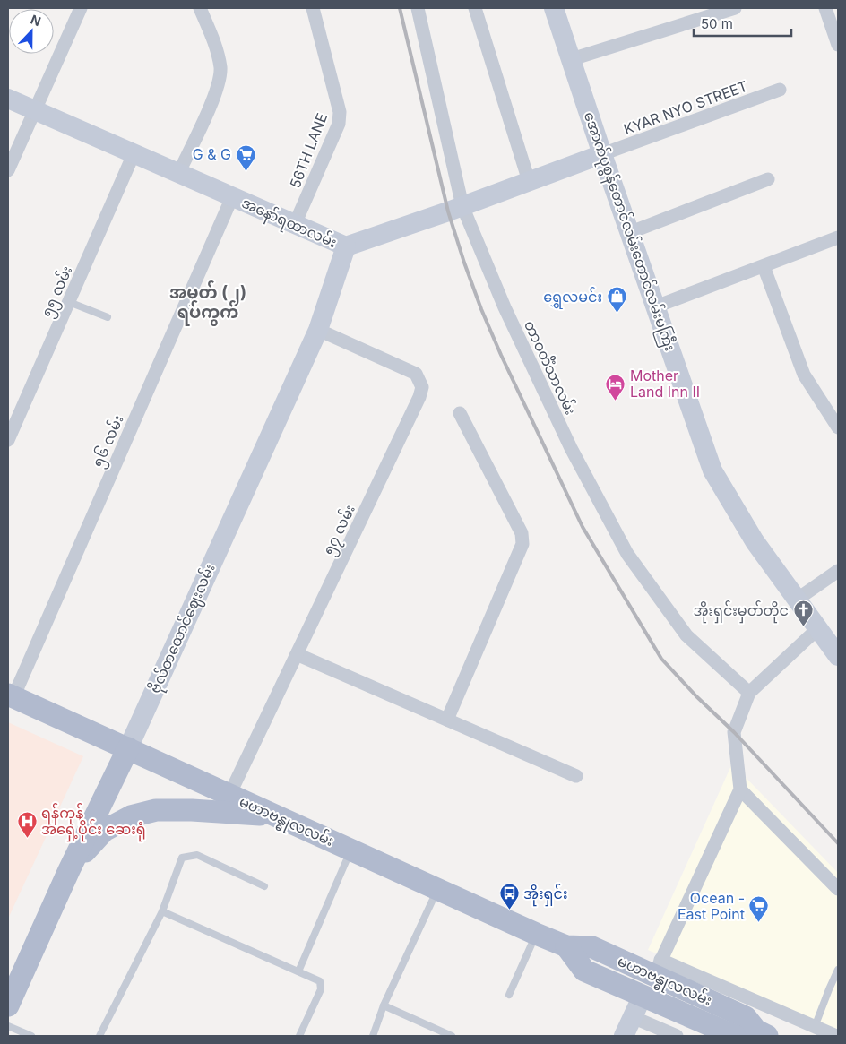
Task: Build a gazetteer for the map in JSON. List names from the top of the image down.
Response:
{
  "streets": {
    "main road": [
      "အနော်ရထာလမ်း",
      "အောက်ပုစွန်တောင်လမ်းတောင်လမ်းမကြီး",
      "ဗိုလ်တထောင်ဈေးလမ်း",
      "မဟာဗန္ဓုလလမ်း"
    ],
    "street": [
      "KYAR NYO STREET",
      "56TH LANE",
      "၅၅ လမ်း",
      "တာဝတိံသာလမ်း",
      "၅၆ လမ်း",
      "၅၇ လမ်း"
    ]
  },
  "crossings": [
    ["KYAR NYO STREET", "အနော်ရထာလမ်း"],
    ["KYAR NYO STREET", "အောက်ပုစွန်တောင်လမ်းတောင်လမ်းမကြီး"],
    ["56TH LANE", "အနော်ရထာလမ်း"],
    ["အနော်ရထာလမ်း", "အောက်ပုစွန်တောင်လမ်းတောင်လမ်းမကြီး"],
    ["အနော်ရထာလမ်း", "၅၅ လမ်း"],
    ["အနော်ရထာလမ်း", "တာဝတိံသာလမ်း"],
    ["အနော်ရထာလမ်း", "၅၆ လမ်း"],
    ["အနော်ရထာလမ်း", "ဗိုလ်တထောင်ဈေးလမ်း"],
    ["၅၆ လမ်း", "မဟာဗန္ဓုလလမ်း"],
    ["၅၇ လမ်း", "ဗိုလ်တထောင်ဈေးလမ်း"],
    ["၅၇ လမ်း", "မဟာဗန္ဓုလလမ်း"],
    ["ဗိုလ်တထောင်ဈေးလမ်း", "မဟာဗန္ဓုလလမ်း"]
  ],
  "districts": ["အမှတ် (၂) ရပ်ကွက်"],
  "places": {
    "supermarket": ["G & G", "Ocean - East Point"],
    "shop": ["ရွှေလမင်း"],
    "hotel": ["Mother Land Inn II"],
    "church": ["အိုးရှင်းမှတ်တိုင"],
    "hospital": ["ရန်ကုန် အရှေ့ပိုင်း ဆေးရုံ"],
    "bus stop": ["အိုးရှင်း"]
  },
  "scale_bar": "50 m",
  "north": "top"
}
